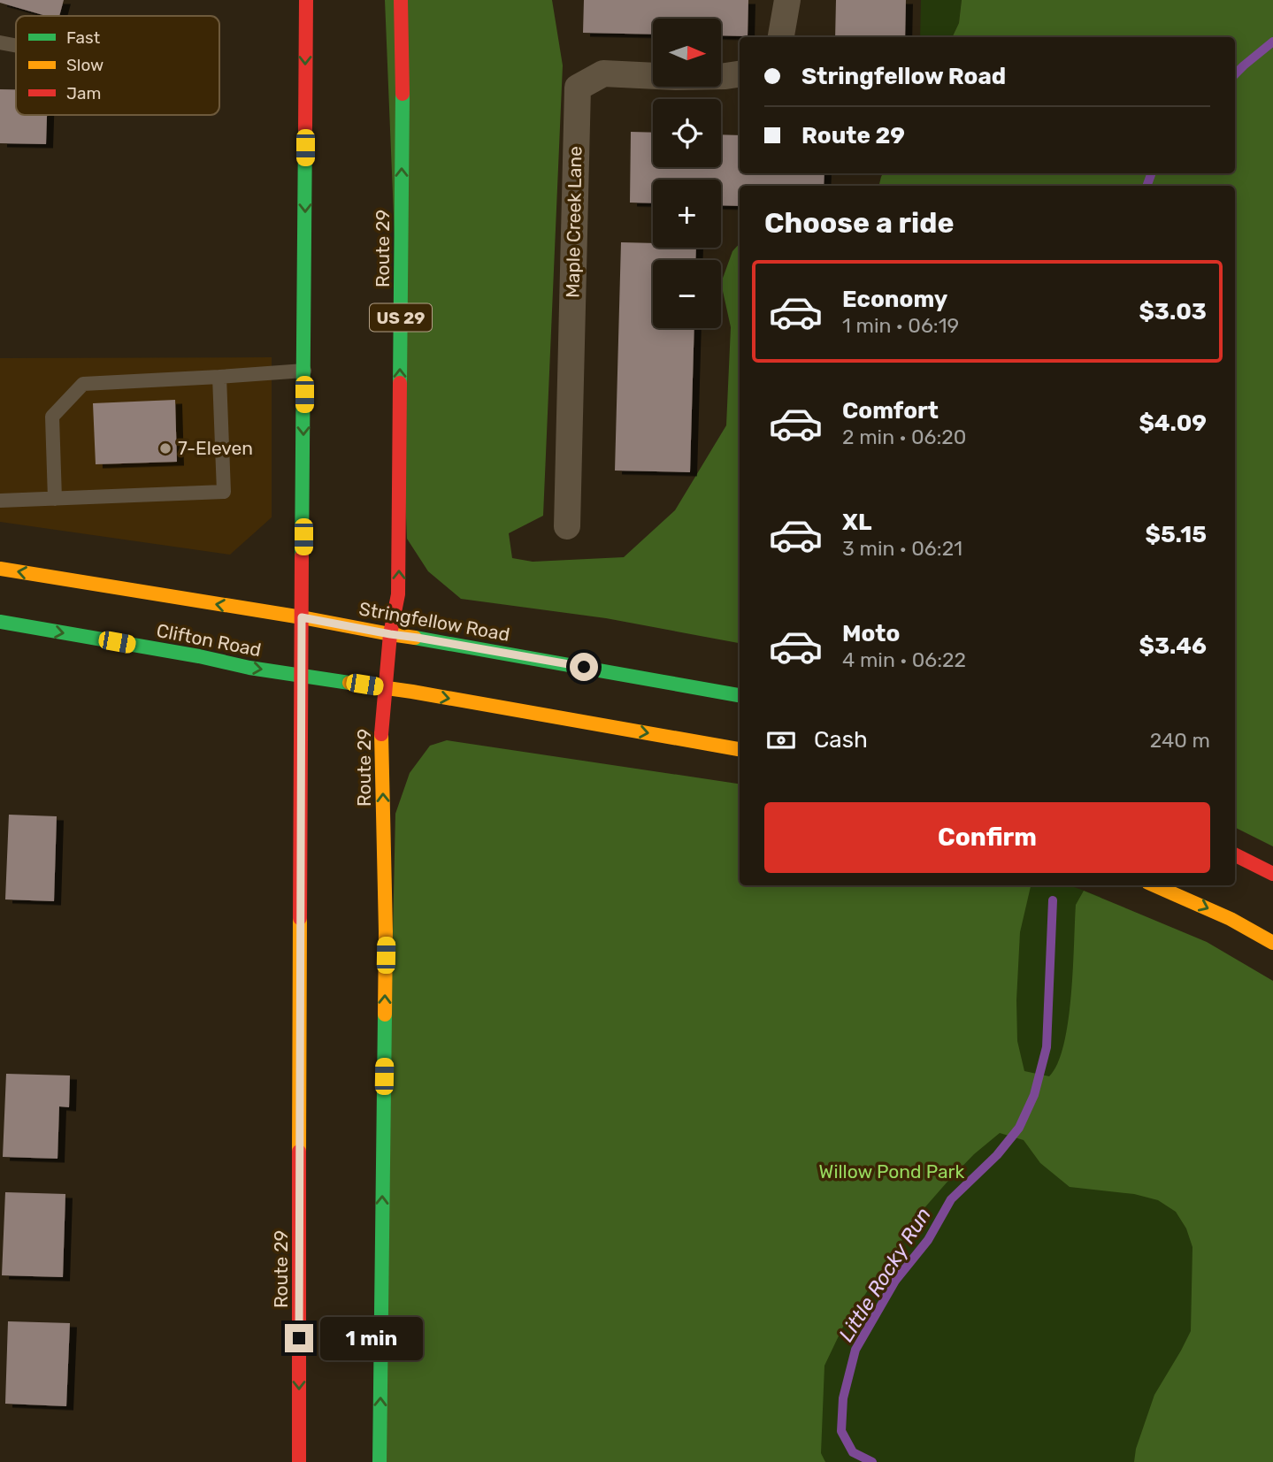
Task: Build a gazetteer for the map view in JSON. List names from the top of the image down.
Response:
{
  "streets": {
    "main road": [
      "Route 29",
      "US 29",
      "Stringfellow Road",
      "Clifton Road"
    ],
    "street": ["Maple Creek Lane"]
  },
  "crossings": [
    ["Route 29", "Stringfellow Road"],
    ["Route 29", "Clifton Road"],
    ["Stringfellow Road", "Clifton Road"]
  ],
  "water": ["Little Rocky Run"],
  "parks": ["Willow Pond Park"],
  "places": ["7-Eleven"],
  "legend": ["Fast", "Slow", "Jam"],
  "north": "right",
  "page": {
    "map_buttons": ["+", "−"],
    "banner": ["Stringfellow Road", "Route 29"],
    "heading": "Choose a ride",
    "list": [
      {
        "name": "Economy",
        "note": "1 min · 06:19",
        "value": "$3.03"
      },
      {
        "name": "Comfort",
        "note": "2 min · 06:20",
        "value": "$4.09"
      },
      {
        "name": "XL",
        "note": "3 min · 06:21",
        "value": "$5.15"
      },
      {
        "name": "Moto",
        "note": "4 min · 06:22",
        "value": "$3.46"
      }
    ],
    "pay": ["Cash", "240 m"],
    "buttons": "Confirm",
    "bubble": "1 min"
  }
}
